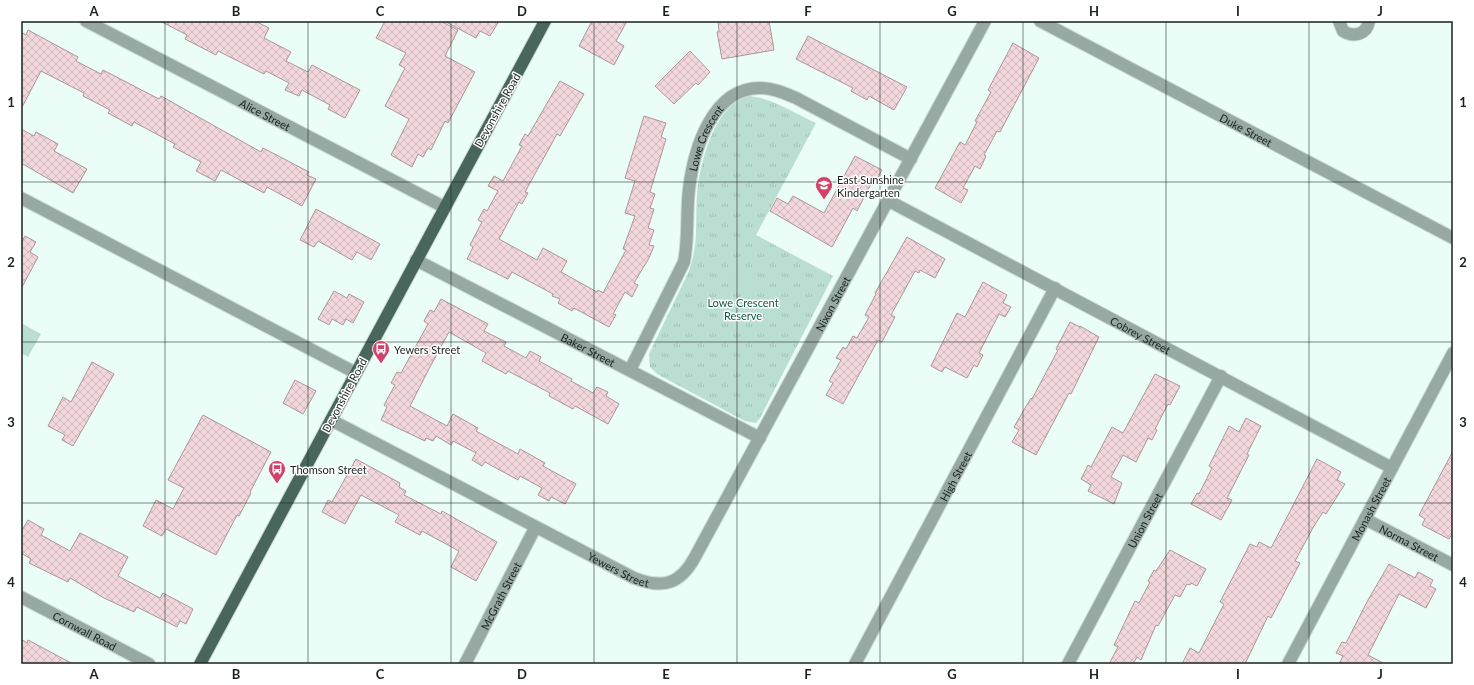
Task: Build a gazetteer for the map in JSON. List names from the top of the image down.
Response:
{
  "streets": {
    "main road": ["Devonshire Road"],
    "street": [
      "Alice Street",
      "Duke Street",
      "Lowe Crescent",
      "Nixon Street",
      "Cobrey Street",
      "Baker Street",
      "High Street",
      "Monash Street",
      "Union Street",
      "Norma Street",
      "Yewers Street",
      "McGrath Street",
      "Cornwall Road"
    ]
  },
  "crossings": [
    ["Devonshire Road", "Alice Street"],
    ["Devonshire Road", "Baker Street"],
    ["Devonshire Road", "Yewers Street"],
    ["Lowe Crescent", "Nixon Street"],
    ["Lowe Crescent", "Baker Street"],
    ["Nixon Street", "Cobrey Street"],
    ["Nixon Street", "Baker Street"],
    ["Nixon Street", "Yewers Street"],
    ["Cobrey Street", "High Street"],
    ["Cobrey Street", "Monash Street"],
    ["Cobrey Street", "Union Street"],
    ["Monash Street", "Norma Street"],
    ["Yewers Street", "McGrath Street"]
  ],
  "parks": ["Lowe Crescent Reserve"],
  "places": {
    "school or university": ["East Sunshine Kindergarten"],
    "bus stop": ["Yewers Street", "Thomson Street"]
  },
  "grid": {
    "columns": [
      "A",
      "B",
      "C",
      "D",
      "E",
      "F",
      "G",
      "H",
      "I",
      "J"
    ],
    "rows": [
      "1",
      "2",
      "3",
      "4"
    ]
  }
}
